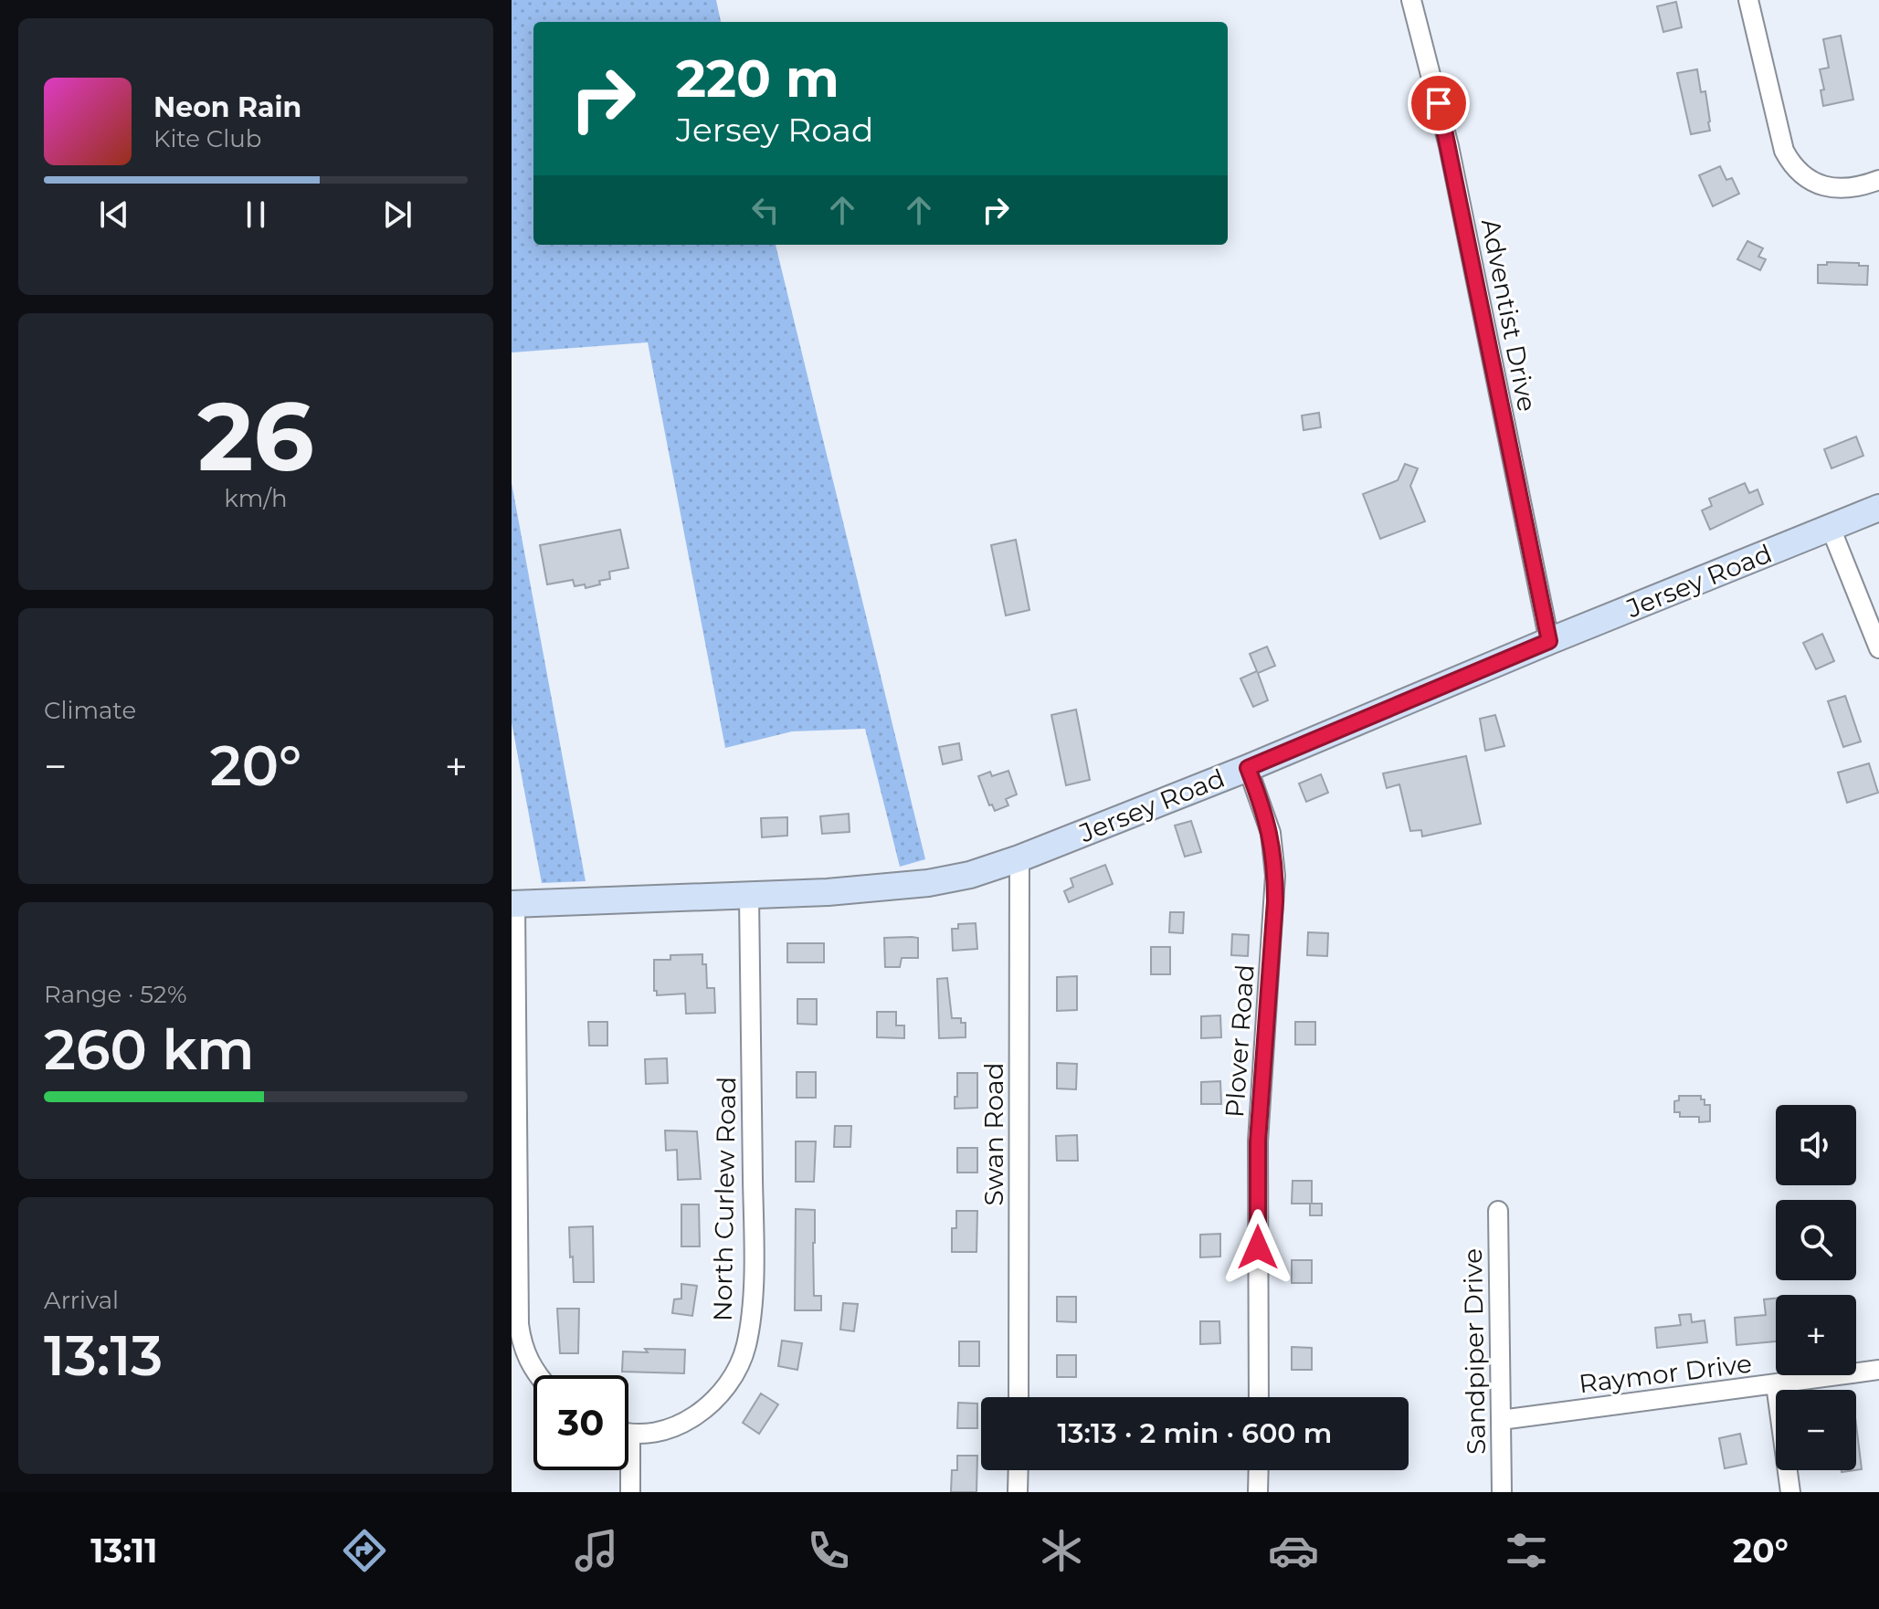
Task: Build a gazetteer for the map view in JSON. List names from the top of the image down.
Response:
{
  "streets": {
    "street": [
      "Adventist Drive",
      "Jersey Road",
      "Plover Road",
      "Swan Road",
      "North Curlew Road",
      "Sandpiper Drive",
      "Raymor Drive"
    ]
  },
  "crossings": [
    ["Adventist Drive", "Jersey Road"],
    ["Jersey Road", "Plover Road"],
    ["Jersey Road", "Swan Road"],
    ["Jersey Road", "North Curlew Road"],
    ["Sandpiper Drive", "Raymor Drive"]
  ],
  "page": {
    "turn": ["220 m", "Jersey Road"],
    "song": ["Neon Rain", "Kite Club"],
    "tile": [
      ["26", "km/h"],
      "Climate",
      ["Range · 52%", "260 km"],
      ["Arrival", "13:13"]
    ],
    "heat": ["−", "20°", "+"],
    "map_buttons": ["+", "−"],
    "limit": "30",
    "trip": "13:13 · 2 min · 600 m",
    "tabs": ["13:11", "20°"]
  }
}
